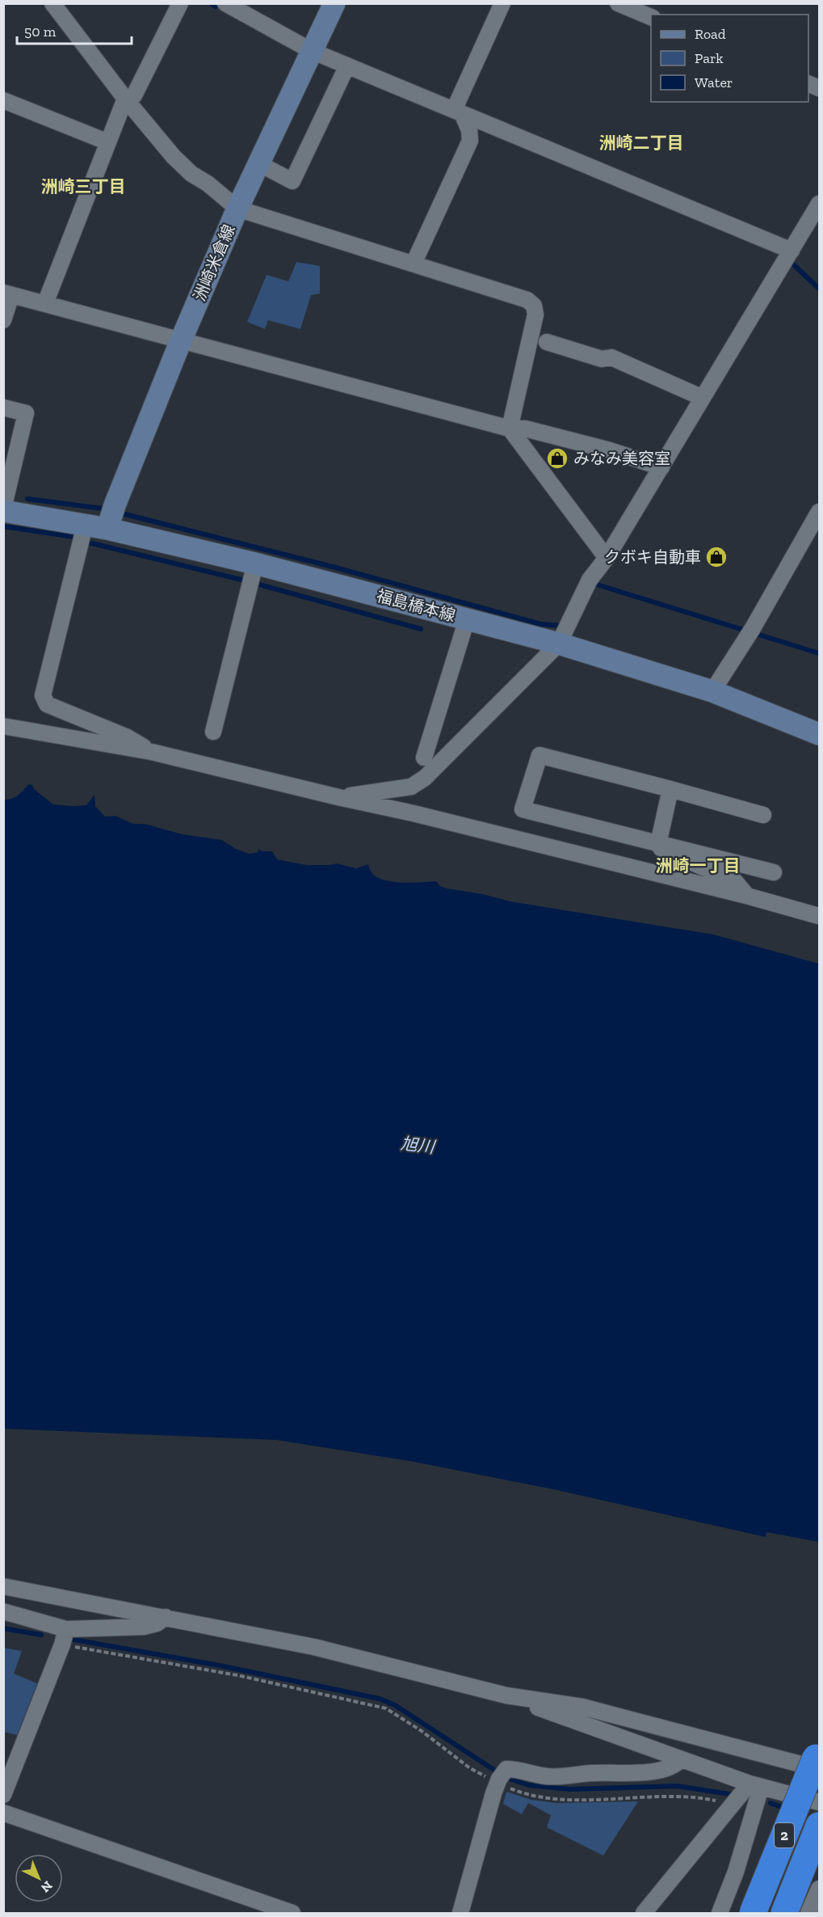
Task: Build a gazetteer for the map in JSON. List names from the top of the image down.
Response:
{
  "streets": {
    "highway": ["2"],
    "main road": ["洲崎米倉線", "福島橋本線"]
  },
  "crossings": [
    ["洲崎米倉線", "福島橋本線"]
  ],
  "districts": ["洲崎二丁目", "洲崎三丁目", "洲崎一丁目"],
  "water": ["旭川"],
  "places": {
    "shop": ["みなみ美容室", "クボキ自動車"]
  },
  "legend": ["Road", "Park", "Water"],
  "scale_bar": "50 m",
  "north": "bottom right"
}
